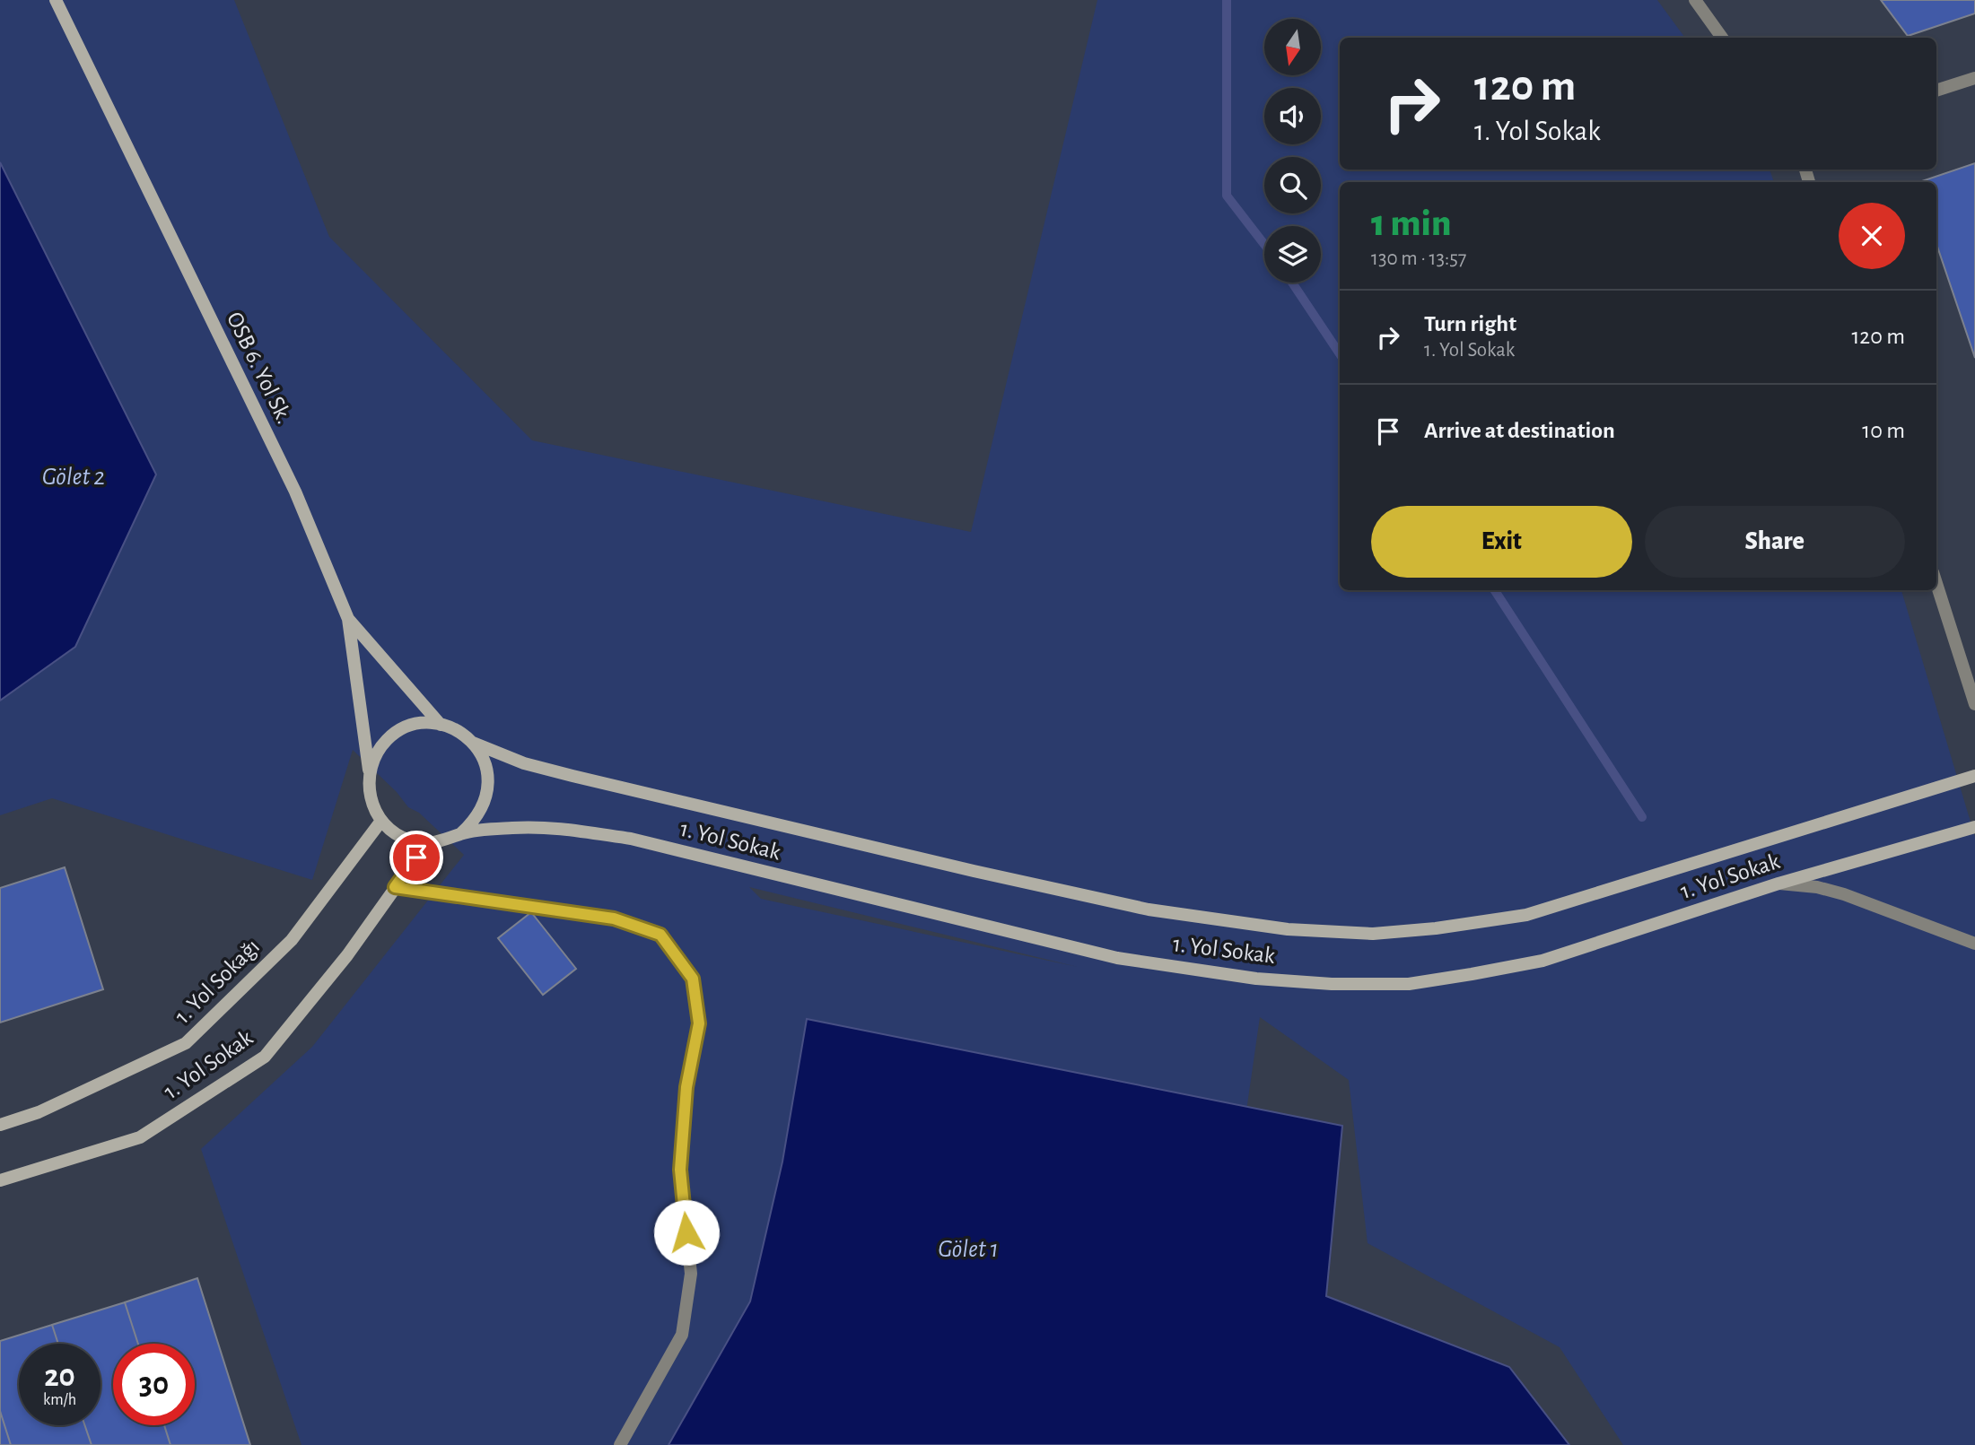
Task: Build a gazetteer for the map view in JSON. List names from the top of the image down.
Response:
{
  "streets": {
    "main road": ["OSB 6. Yol Sk.", "1. Yol Sokak", "1. Yol Sokağı"]
  },
  "crossings": [
    ["OSB 6. Yol Sk.", "1. Yol Sokak"],
    ["OSB 6. Yol Sk.", "1. Yol Sokağı"],
    ["1. Yol Sokak", "1. Yol Sokağı"]
  ],
  "water": ["Gölet 2", "Gölet 1"],
  "north": "bottom",
  "page": {
    "turn": ["120 m", "1. Yol Sokak"],
    "heading": ["1 min", "130 m · 13:57"],
    "list": [
      {
        "name": "Turn right",
        "note": "1. Yol Sokak",
        "value": "120 m"
      },
      {
        "name": "Arrive at destination",
        "value": "10 m"
      }
    ],
    "buttons": ["Exit", "Share"],
    "speed": "20 km/h",
    "limit": "30"
  }
}
